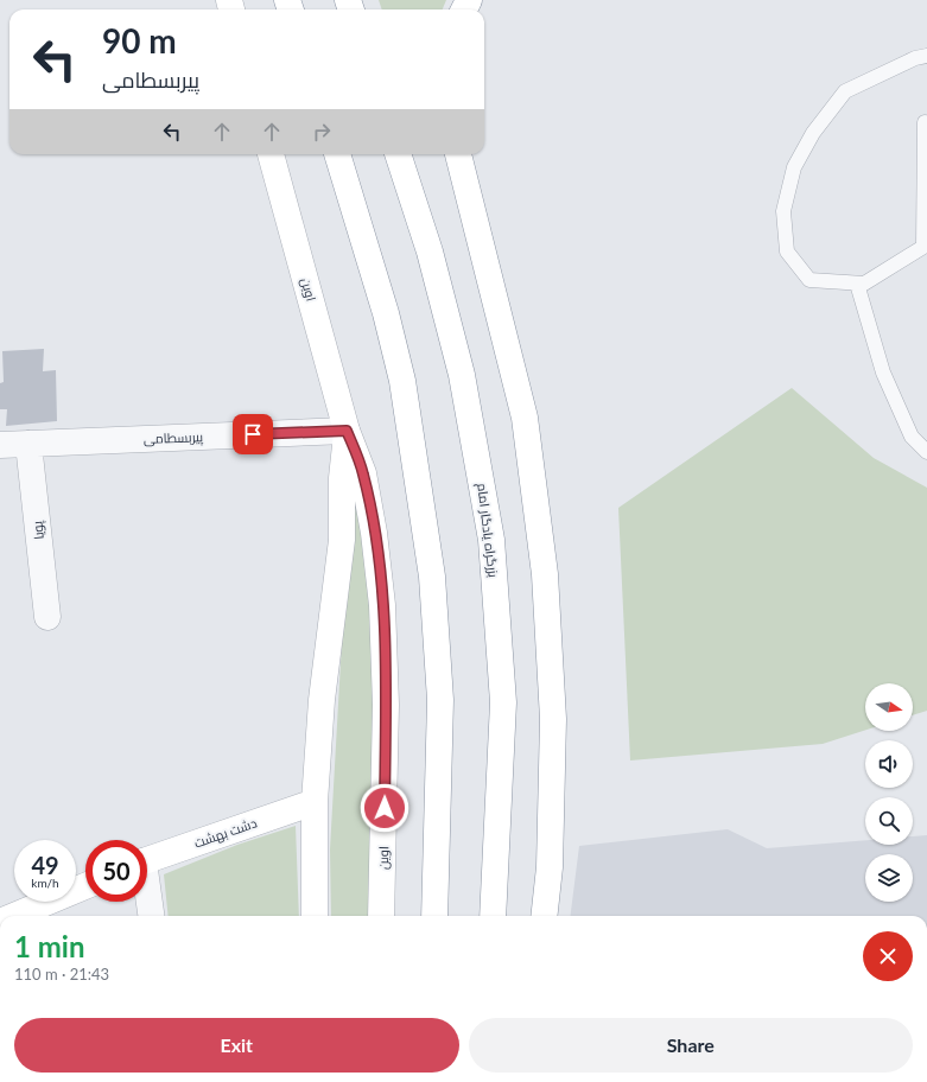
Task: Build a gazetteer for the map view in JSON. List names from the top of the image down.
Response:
{
  "streets": {
    "main road": ["اوین", "بزرگراه یادگار امام", "دشت بهشت"],
    "street": ["پیربسطامی", "پویا"]
  },
  "crossings": [
    ["اوین", "پیربسطامی"],
    ["اوین", "دشت بهشت"],
    ["پیربسطامی", "پویا"]
  ],
  "north": "right",
  "page": {
    "turn": ["90 m", "پیربسطامی"],
    "speed": "49 km/h",
    "limit": "50",
    "heading": ["1 min", "110 m · 21:43"],
    "buttons": ["Exit", "Share"]
  }
}
